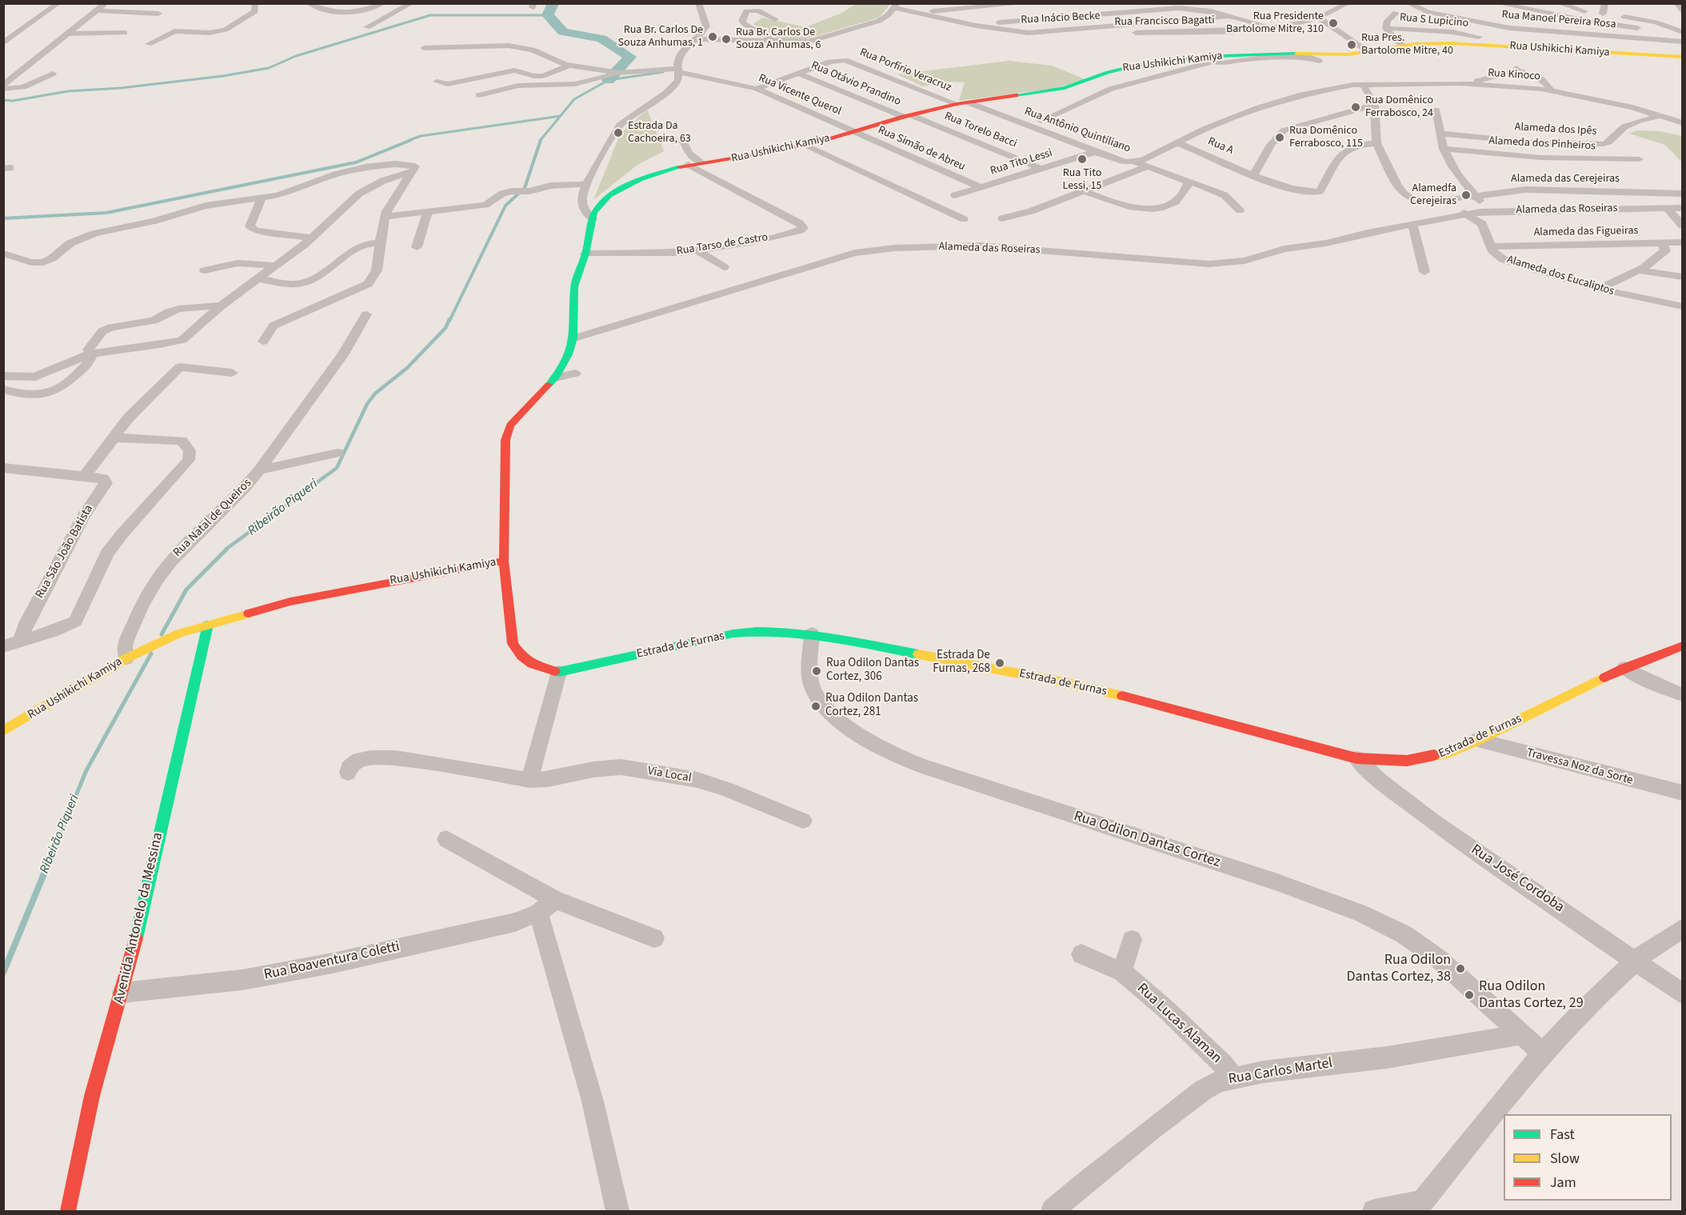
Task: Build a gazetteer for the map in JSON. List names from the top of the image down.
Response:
{
  "streets": {
    "main road": ["Rua Ushikichi Kamiya", "Estrada de Furnas", "Avenida Antonelo da Messina"],
    "street": [
      "Rua Inácio Becke",
      "Rua Manoel Pereira Rosa",
      "Rua S Lupicino",
      "Rua Francisco Bagatti",
      "Rua Porfírio Veracruz",
      "Rua Kinoco",
      "Rua Otávio Prandino",
      "Rua Vicente Querol",
      "Alameda dos Ipês",
      "Rua Torelo Bacci",
      "Rua Antônio Quintiliano",
      "Alameda dos Pinheiros",
      "Rua A",
      "Rua Simão de Abreu",
      "Rua Tito Lessi",
      "Alameda das Cerejeiras",
      "Alameda das Roseiras",
      "Alameda das Figueiras",
      "Rua Tarso de Castro",
      "Alameda dos Eucaliptos",
      "Rua Natal de Queiros",
      "Rua São João Batista",
      "Travessa Noz da Sorte",
      "Via Local",
      "Rua Odilon Dantas Cortez",
      "Rua José Cordoba",
      "Rua Boaventura Coletti",
      "Rua Lucas Alaman",
      "Rua Carlos Martel"
    ]
  },
  "crossings": [
    ["Rua Inácio Becke", "Rua Francisco Bagatti"],
    ["Rua S Lupicino", "Rua Ushikichi Kamiya"],
    ["Rua Ushikichi Kamiya", "Rua Porfírio Veracruz"],
    ["Rua Ushikichi Kamiya", "Rua Otávio Prandino"],
    ["Rua Ushikichi Kamiya", "Rua Vicente Querol"],
    ["Rua Ushikichi Kamiya", "Rua Torelo Bacci"],
    ["Rua Ushikichi Kamiya", "Rua Antônio Quintiliano"],
    ["Rua Ushikichi Kamiya", "Rua Simão de Abreu"],
    ["Rua Ushikichi Kamiya", "Alameda das Roseiras"],
    ["Rua Ushikichi Kamiya", "Rua Tarso de Castro"],
    ["Rua Ushikichi Kamiya", "Rua Natal de Queiros"],
    ["Rua Ushikichi Kamiya", "Estrada de Furnas"],
    ["Rua Ushikichi Kamiya", "Avenida Antonelo da Messina"],
    ["Rua Porfírio Veracruz", "Rua Otávio Prandino"],
    ["Rua Porfírio Veracruz", "Rua Antônio Quintiliano"],
    ["Rua Kinoco", "Alameda dos Ipês"],
    ["Rua Kinoco", "Rua Antônio Quintiliano"],
    ["Rua Kinoco", "Rua A"],
    ["Rua Otávio Prandino", "Rua Torelo Bacci"],
    ["Rua Vicente Querol", "Rua Simão de Abreu"],
    ["Rua Torelo Bacci", "Rua Tito Lessi"],
    ["Rua Antônio Quintiliano", "Rua A"],
    ["Rua Antônio Quintiliano", "Rua Tito Lessi"],
    ["Rua Simão de Abreu", "Rua Tito Lessi"],
    ["Alameda das Figueiras", "Alameda dos Eucaliptos"],
    ["Estrada de Furnas", "Travessa Noz da Sorte"],
    ["Estrada de Furnas", "Rua Odilon Dantas Cortez"],
    ["Estrada de Furnas", "Rua José Cordoba"],
    ["Rua Odilon Dantas Cortez", "Rua Carlos Martel"],
    ["Avenida Antonelo da Messina", "Rua Boaventura Coletti"],
    ["Rua Lucas Alaman", "Rua Carlos Martel"]
  ],
  "water": ["Ribeirão Piqueri"],
  "places": [
    "Rua Presidente Bartolome Mitre, 310",
    "Rua Br. Carlos De Souza Anhumas, 1",
    "Rua Br. Carlos De Souza Anhumas, 6",
    "Rua Pres. Bartolome Mitre, 40",
    "Rua Domênico Ferrabosco, 24",
    "Estrada Da Cachoeira, 63",
    "Rua Domênico Ferrabosco, 115",
    "Rua Tito Lessi, 15",
    "Alamedfa Cerejeiras",
    "Estrada De Furnas, 268",
    "Rua Odilon Dantas Cortez, 306",
    "Rua Odilon Dantas Cortez, 281",
    "Rua Odilon Dantas Cortez, 38",
    "Rua Odilon Dantas Cortez, 29"
  ],
  "legend": ["Fast", "Slow", "Jam"]
}
